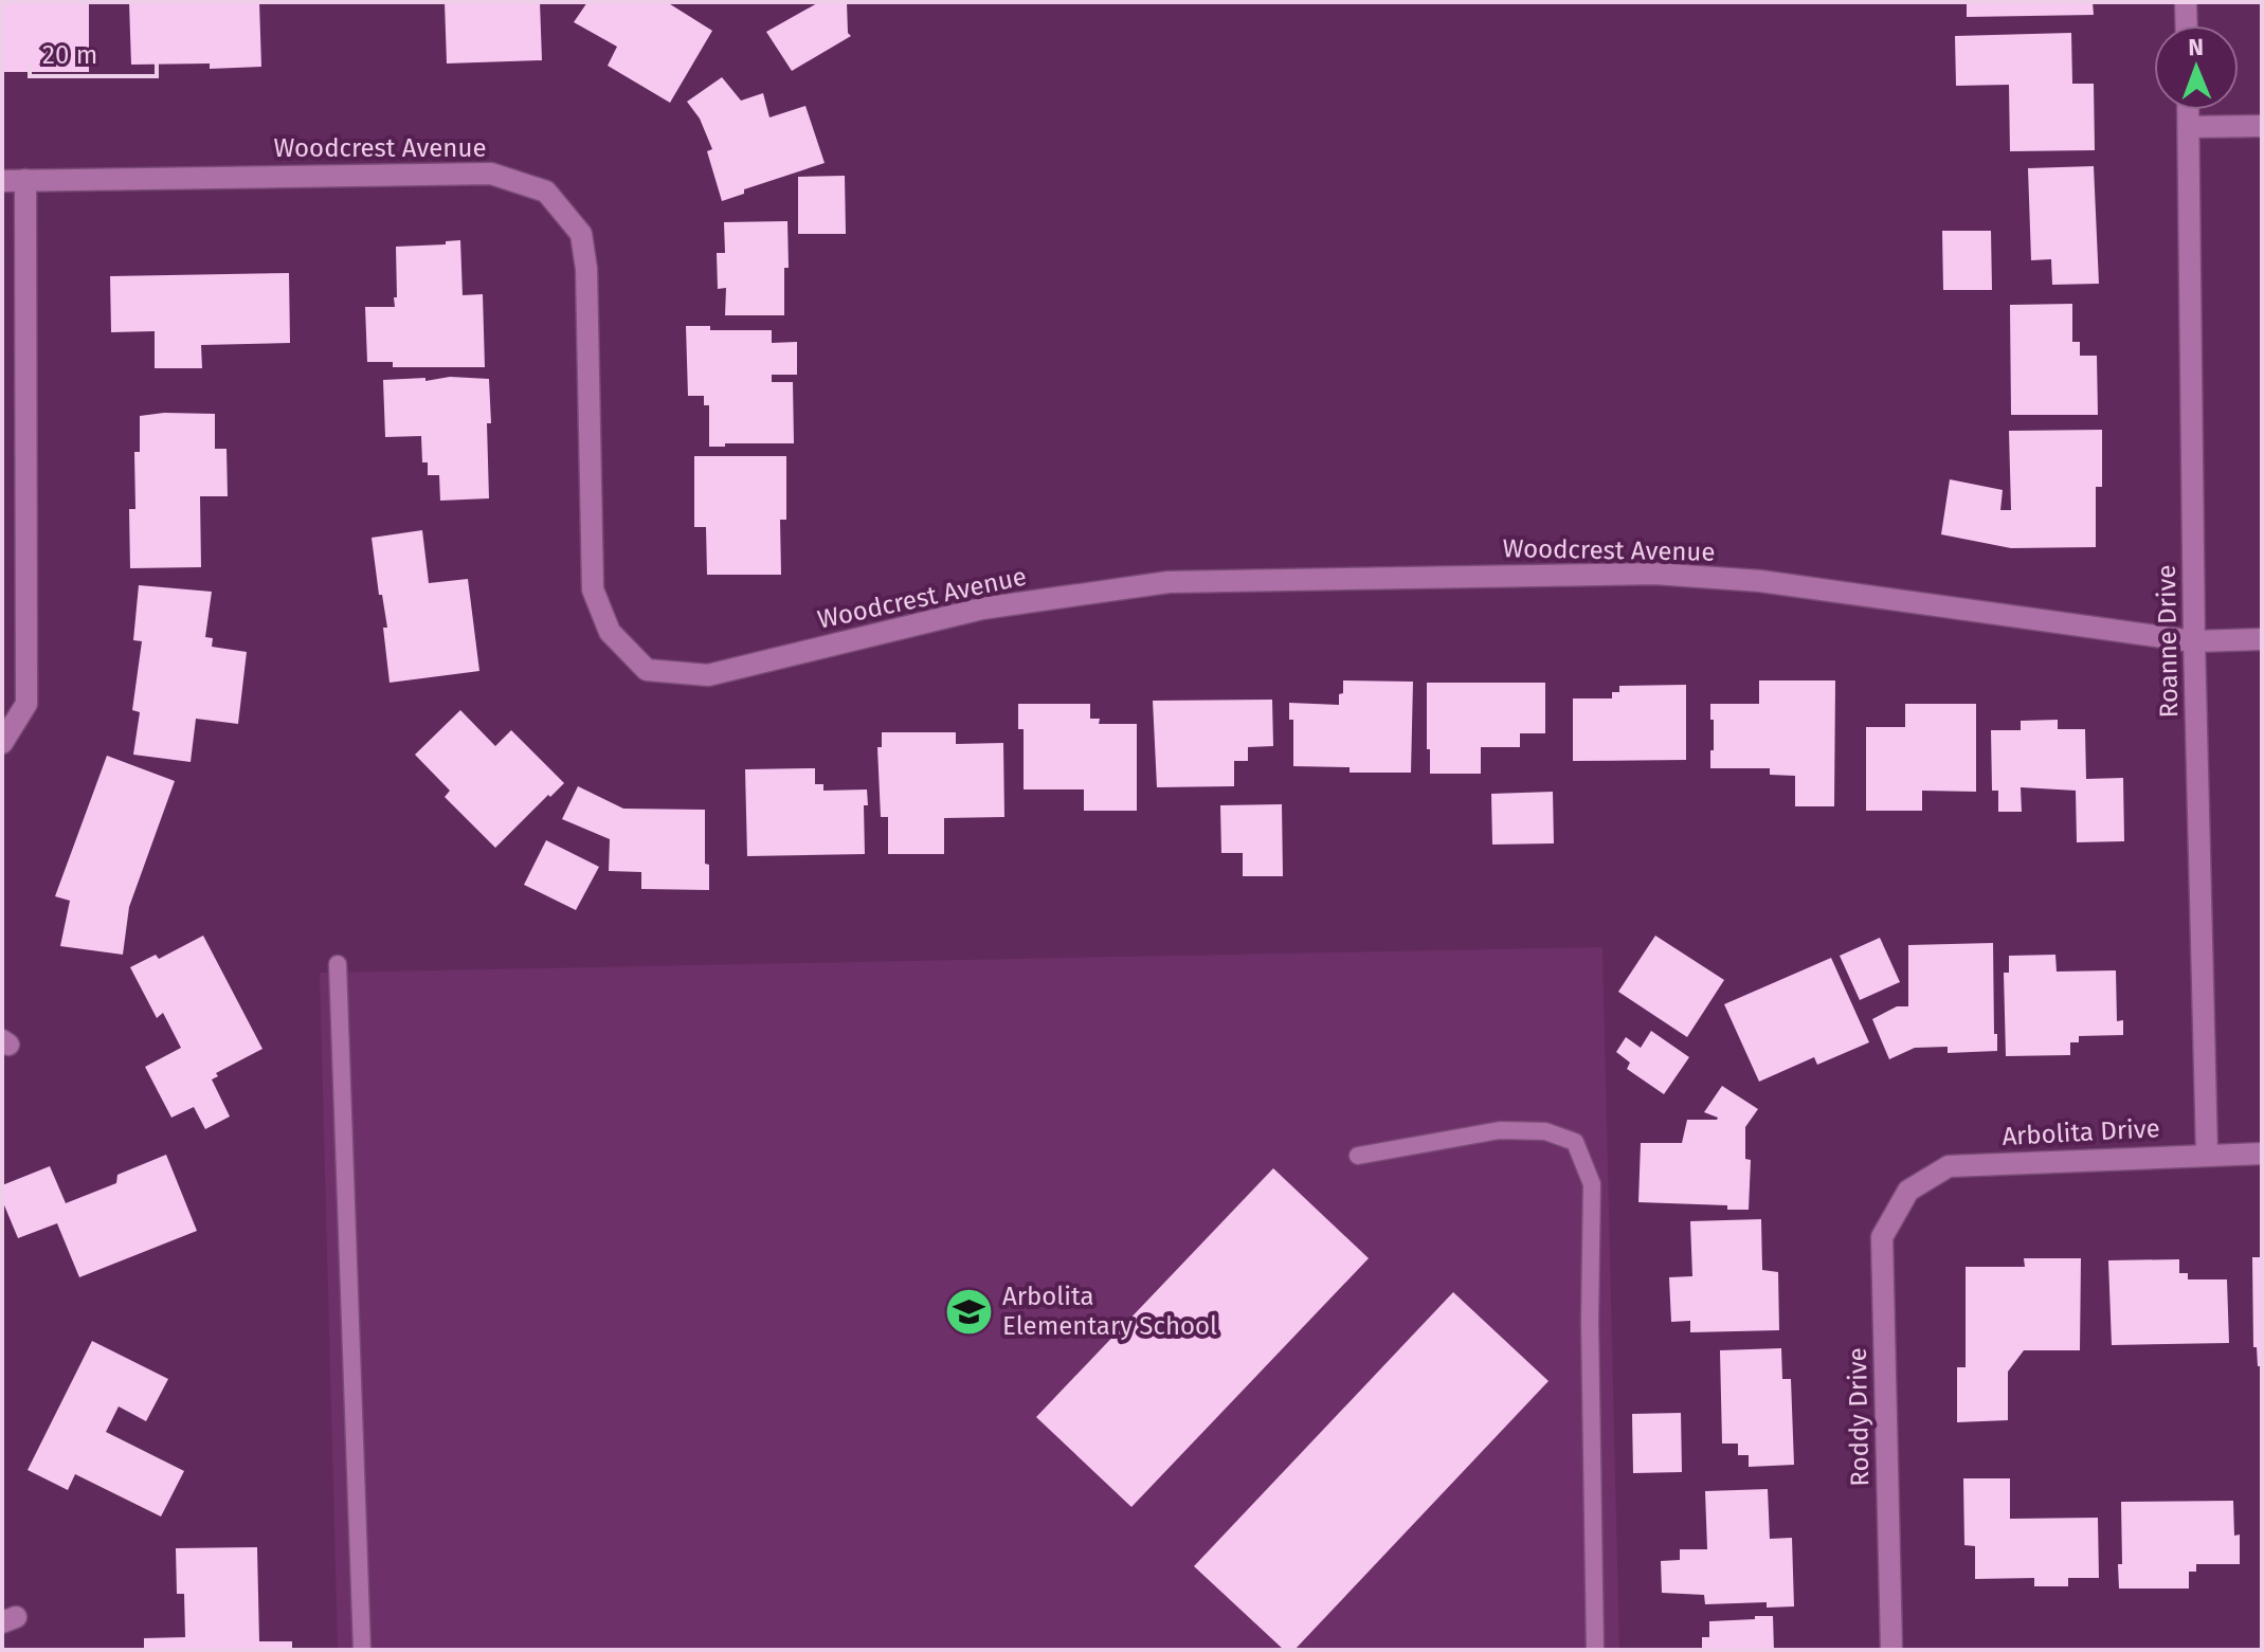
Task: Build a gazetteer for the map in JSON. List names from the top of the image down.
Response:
{
  "streets": {
    "street": [
      "Woodcrest Avenue",
      "Roanne Drive",
      "Arbolita Drive",
      "Roddy Drive"
    ]
  },
  "crossings": [
    ["Woodcrest Avenue", "Roanne Drive"],
    ["Roanne Drive", "Arbolita Drive"],
    ["Arbolita Drive", "Roddy Drive"]
  ],
  "places": {
    "school or university": ["Arbolita Elementary School"]
  },
  "scale_bar": "20 m",
  "north": "top"
}
